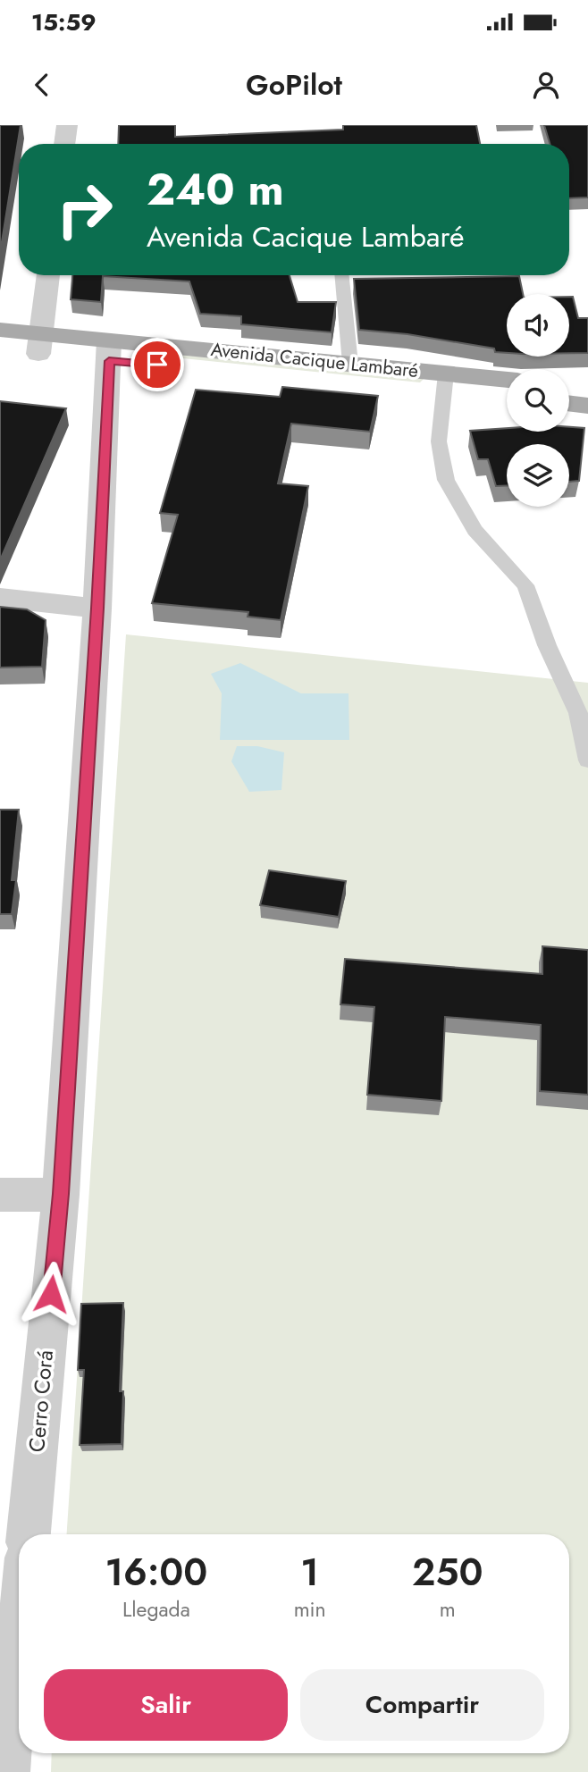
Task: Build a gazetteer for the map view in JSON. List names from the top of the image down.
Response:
{
  "streets": {
    "main road": ["Avenida Cacique Lambaré"],
    "street": ["Cerro Corá"]
  },
  "crossings": [
    ["Avenida Cacique Lambaré", "Cerro Corá"]
  ],
  "page": {
    "status": "15:59",
    "header": "GoPilot",
    "turn": ["240 m", "Avenida Cacique Lambaré"],
    "eta": [
      "16:00",
      "Llegada",
      "1",
      "min",
      "250",
      "m"
    ],
    "buttons": ["Salir", "Compartir"]
  }
}
